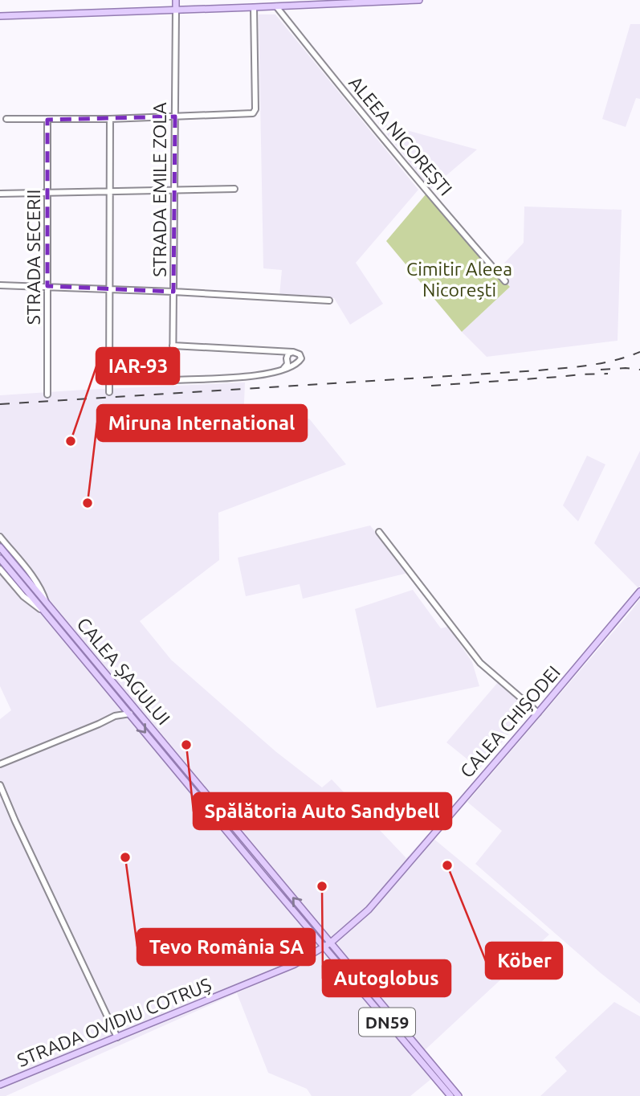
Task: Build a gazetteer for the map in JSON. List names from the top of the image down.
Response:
{
  "streets": {
    "main road": [
      "STRADA EMILE ZOLA",
      "CALEA ȘAGULUI",
      "CALEA CHIȘODEI",
      "STRADA OVIDIU COTRUȘ",
      "DN59"
    ],
    "street": ["ALEEA NICOREȘTI", "STRADA SECERII"]
  },
  "crossings": [
    ["CALEA ȘAGULUI", "CALEA CHIȘODEI"],
    ["CALEA ȘAGULUI", "STRADA OVIDIU COTRUȘ"],
    ["CALEA CHIȘODEI", "STRADA OVIDIU COTRUȘ"]
  ],
  "parks": ["Cimitir Aleea Nicorești"],
  "places": [
    "IAR-93",
    "Miruna International",
    "Spălătoria Auto Sandybell",
    "Tevo România SA",
    "Köber",
    "Autoglobus"
  ]
}
